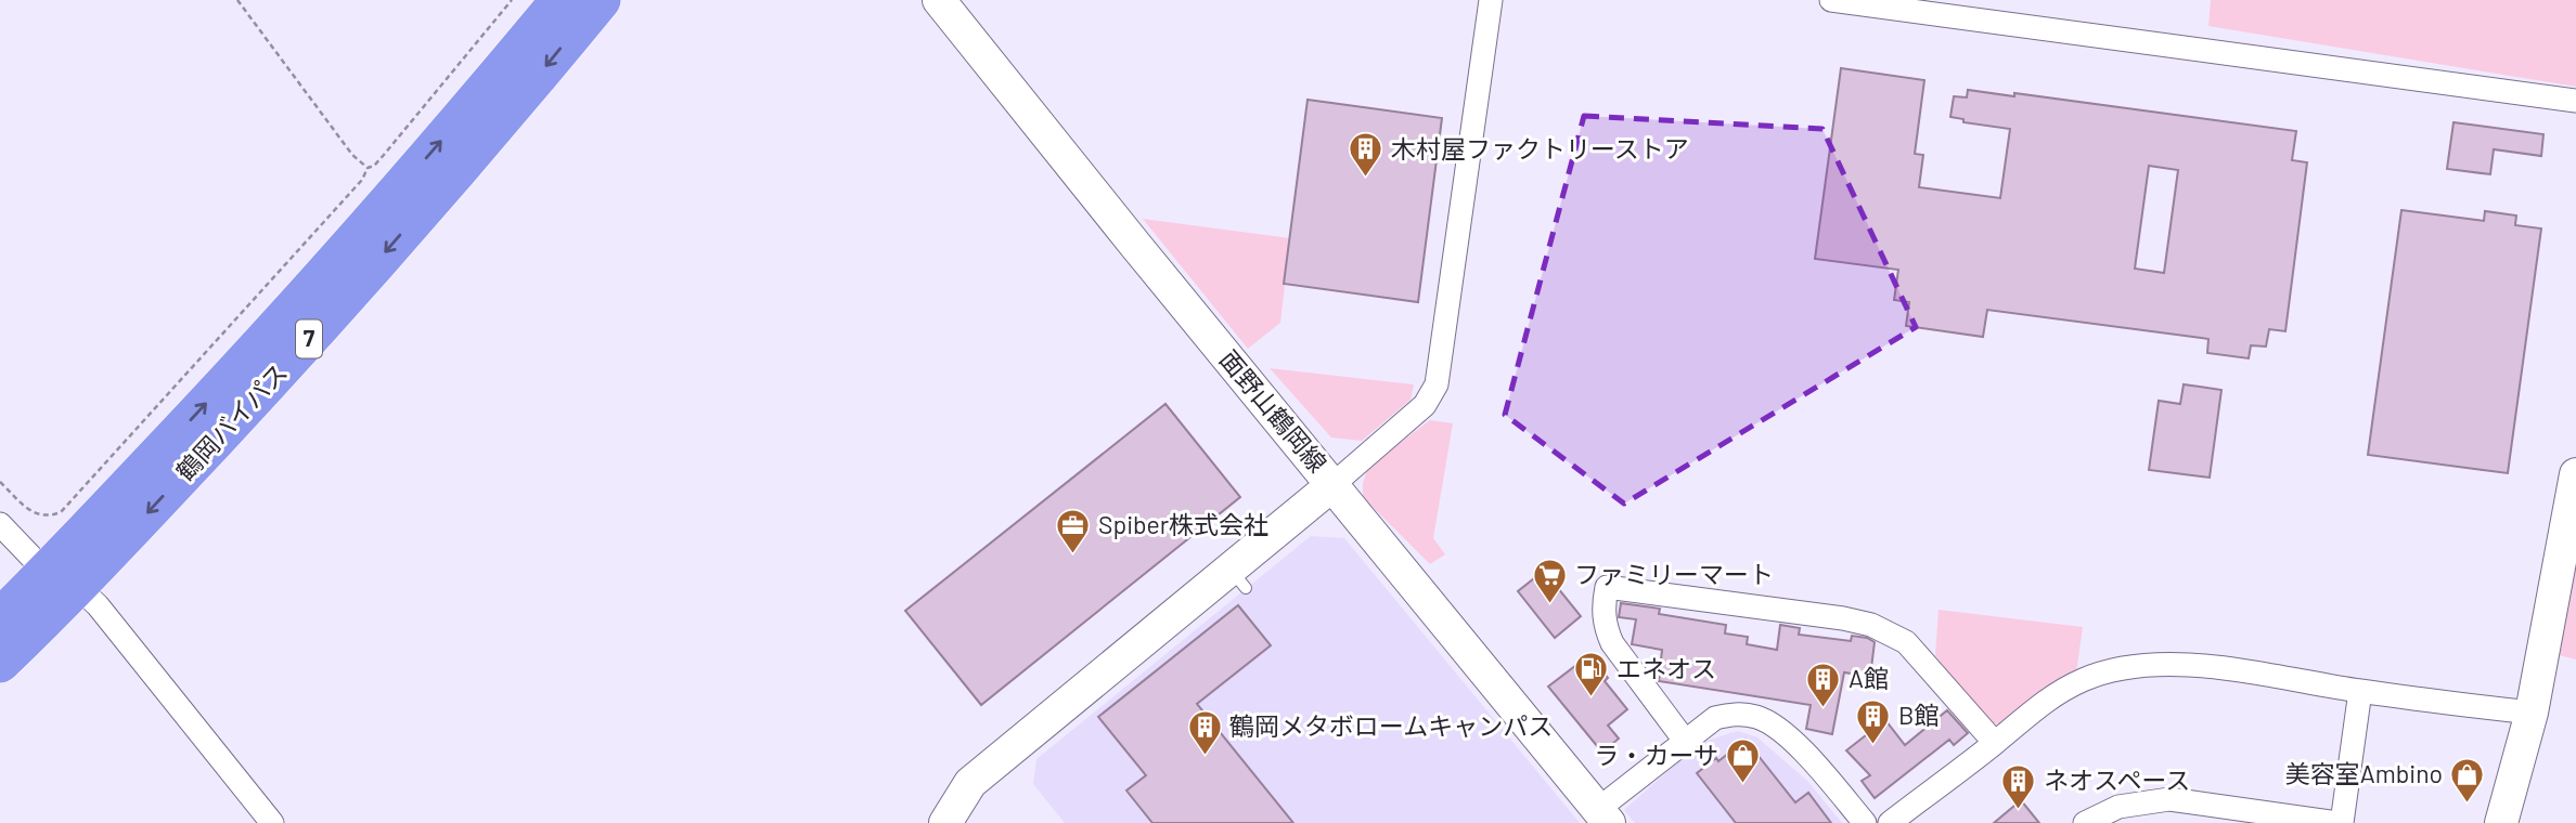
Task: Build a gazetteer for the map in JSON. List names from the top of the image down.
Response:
{
  "streets": {
    "highway": ["7", "鶴岡バイパス"],
    "main road": ["面野山鶴岡線"]
  },
  "places": {
    "building": [
      "木村屋ファクトリーストア",
      "A館",
      "B館",
      "鶴岡メタボロームキャンパス",
      "ネオスペース"
    ],
    "office": ["Spiber株式会社"],
    "supermarket": ["ファミリーマート"],
    "fuel station": ["エネオス"],
    "shop": ["ラ・カーサ", "美容室Ambino"]
  }
}
